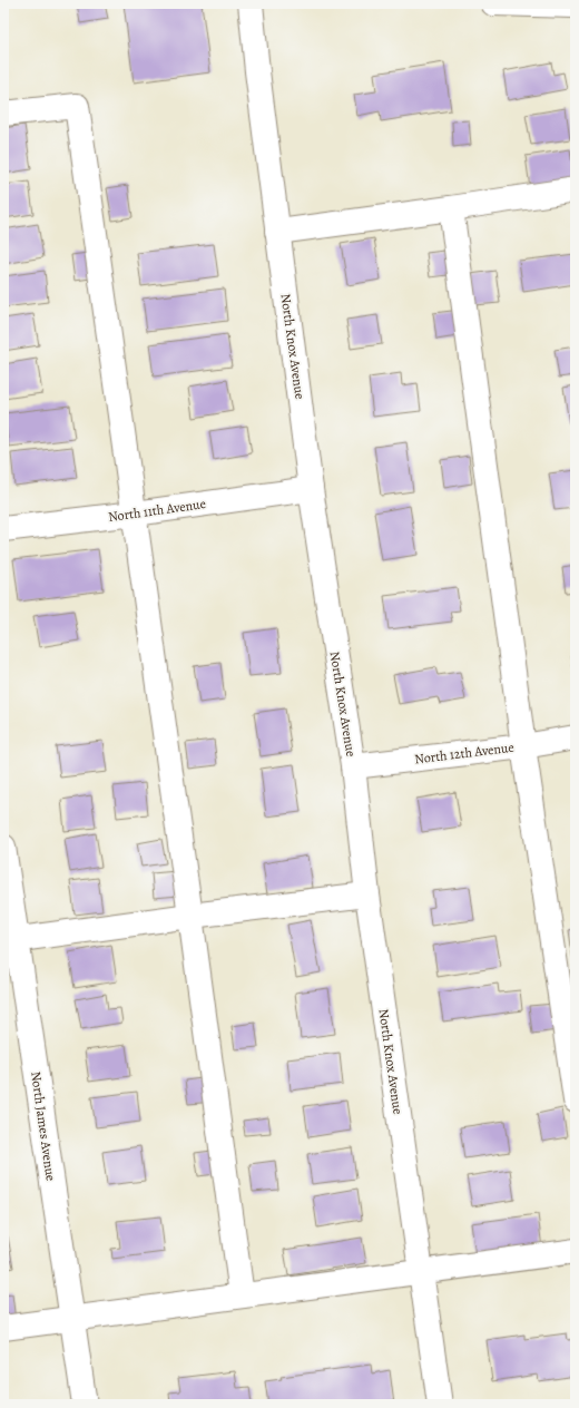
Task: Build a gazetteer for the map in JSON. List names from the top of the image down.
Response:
{
  "streets": {
    "street": [
      "North Knox Avenue",
      "North 11th Avenue",
      "North 12th Avenue",
      "North James Avenue"
    ]
  },
  "crossings": [
    ["North Knox Avenue", "North 11th Avenue"],
    ["North Knox Avenue", "North 12th Avenue"]
  ]
}
